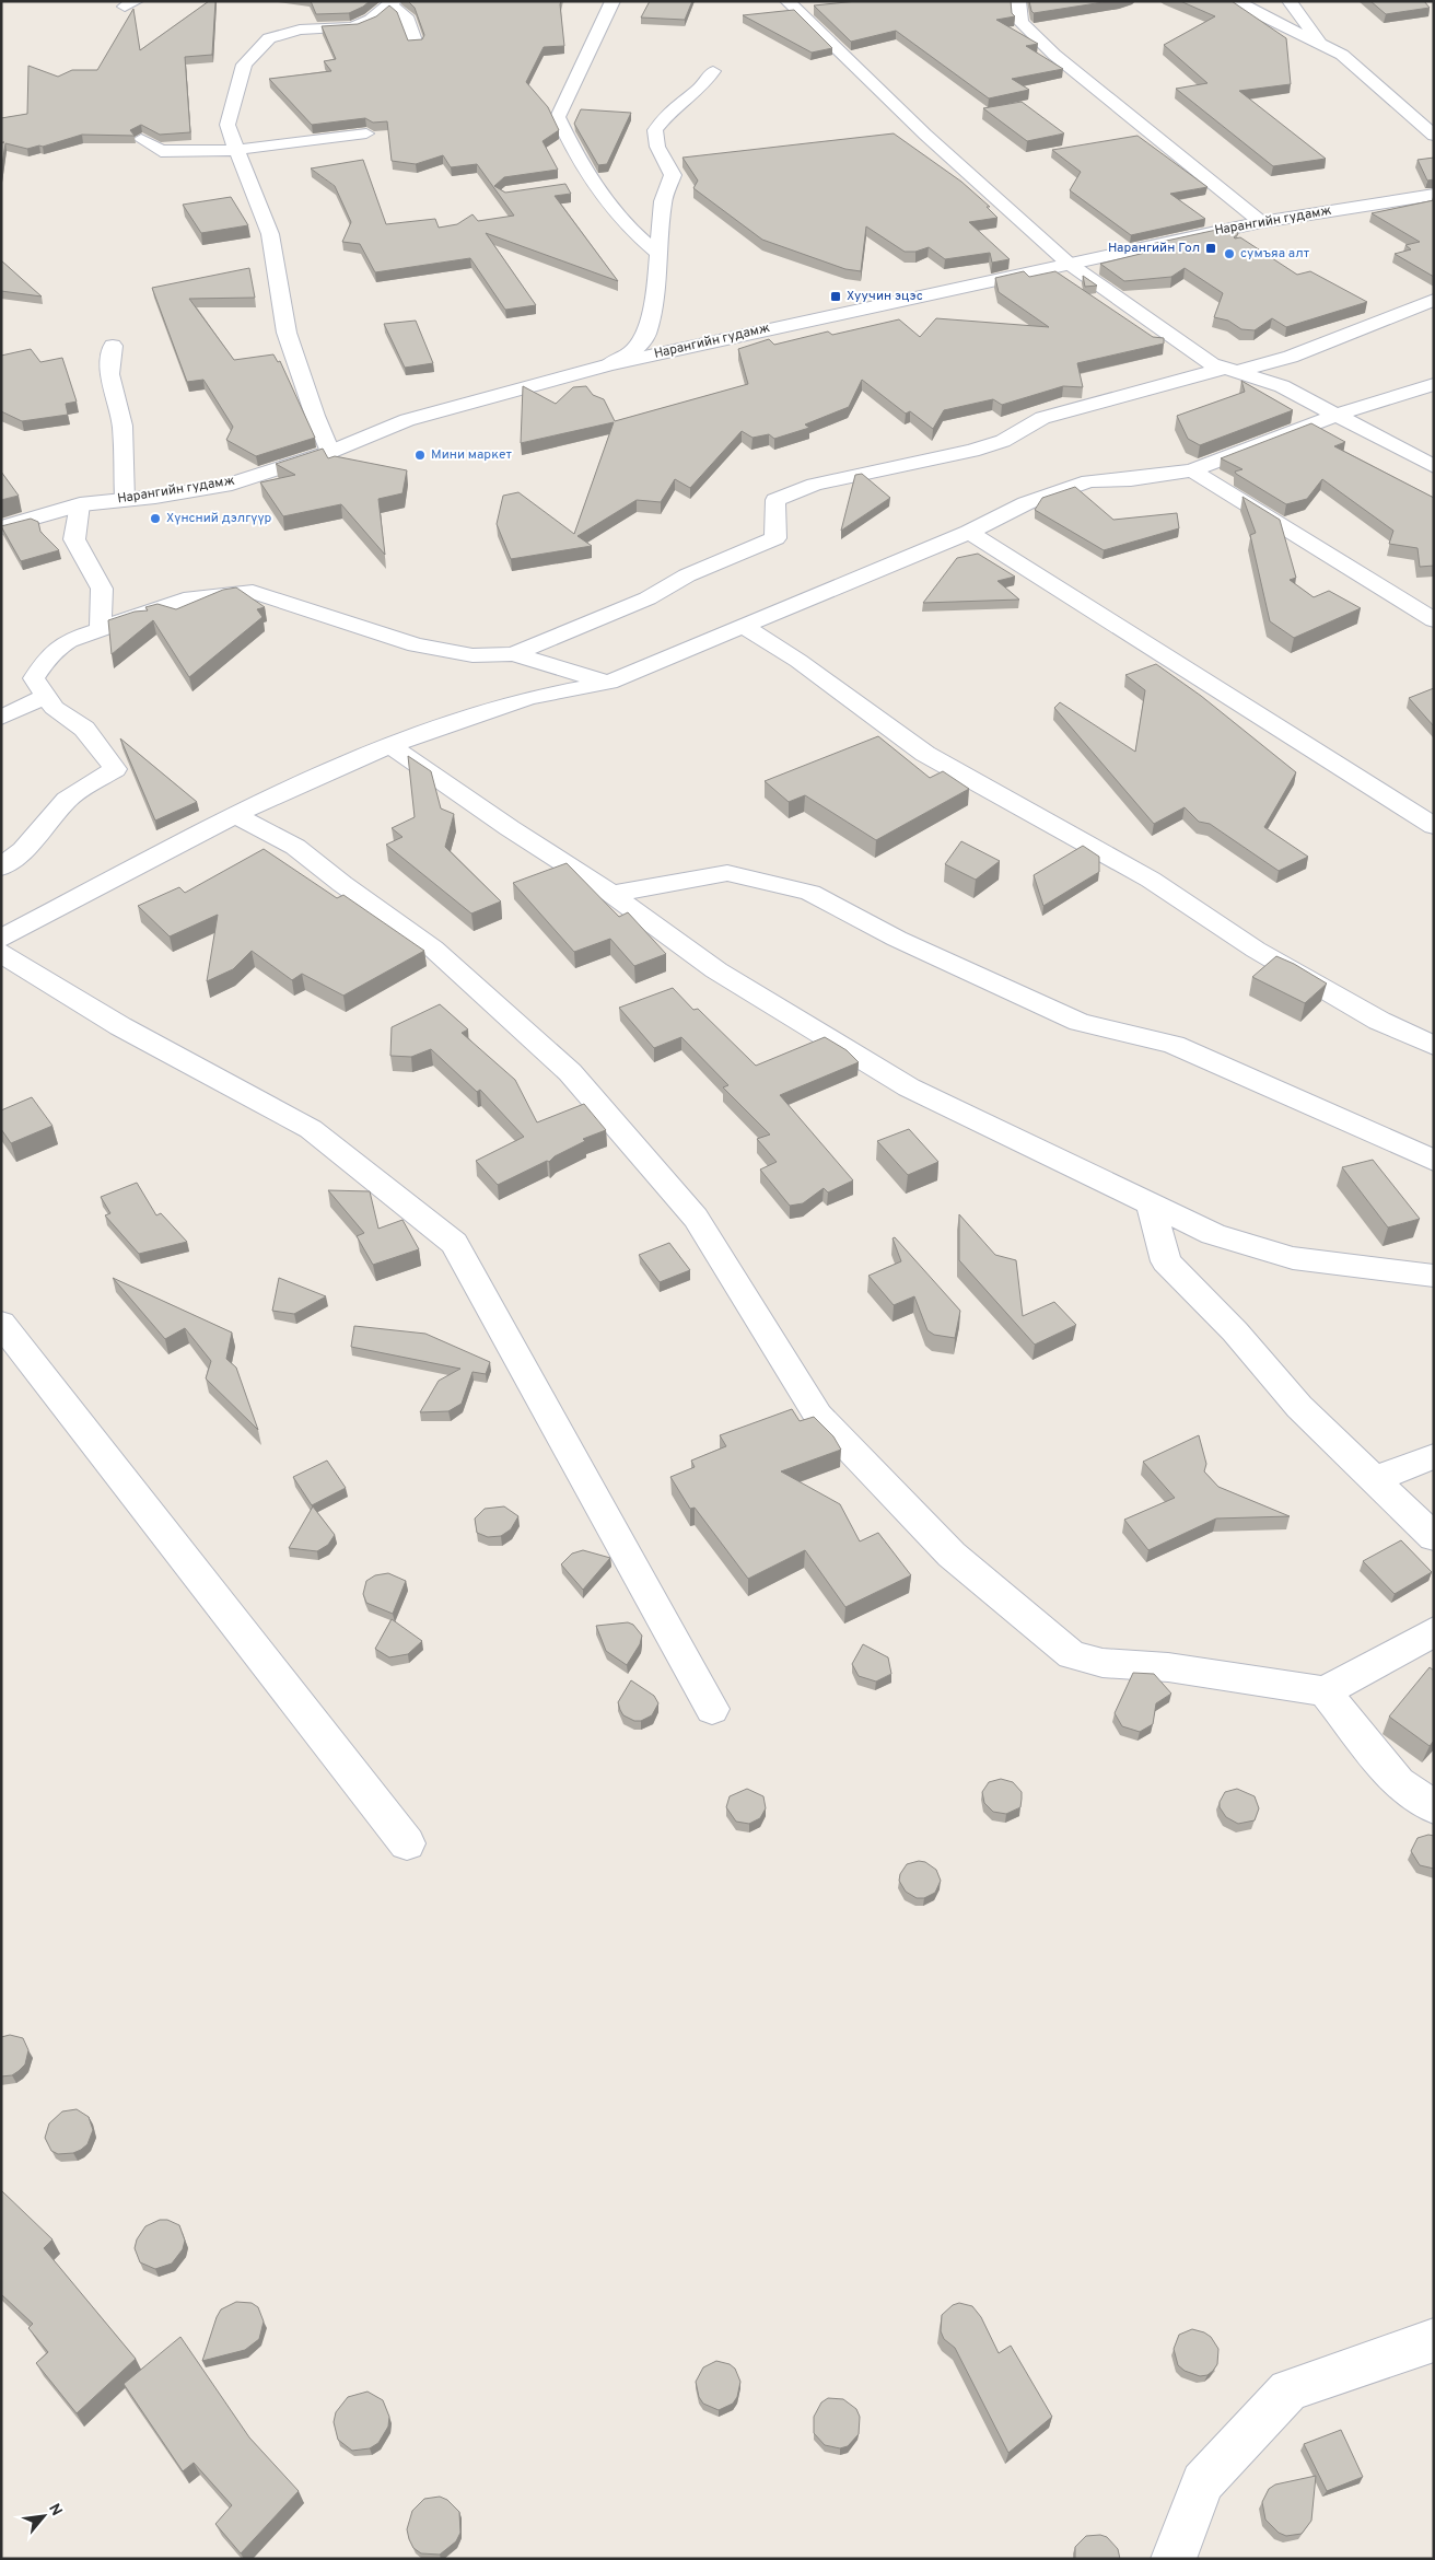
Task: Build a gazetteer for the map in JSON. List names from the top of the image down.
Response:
{
  "streets": {
    "street": ["Нарангийн гудамж"]
  },
  "places": {
    "transit": ["Нарангийн Гол", "Хуучин эцэс"],
    "other": ["сумъяа алт", "Мини маркет", "Хүнсний дэлгүүр"]
  },
  "north": "top right"
}
